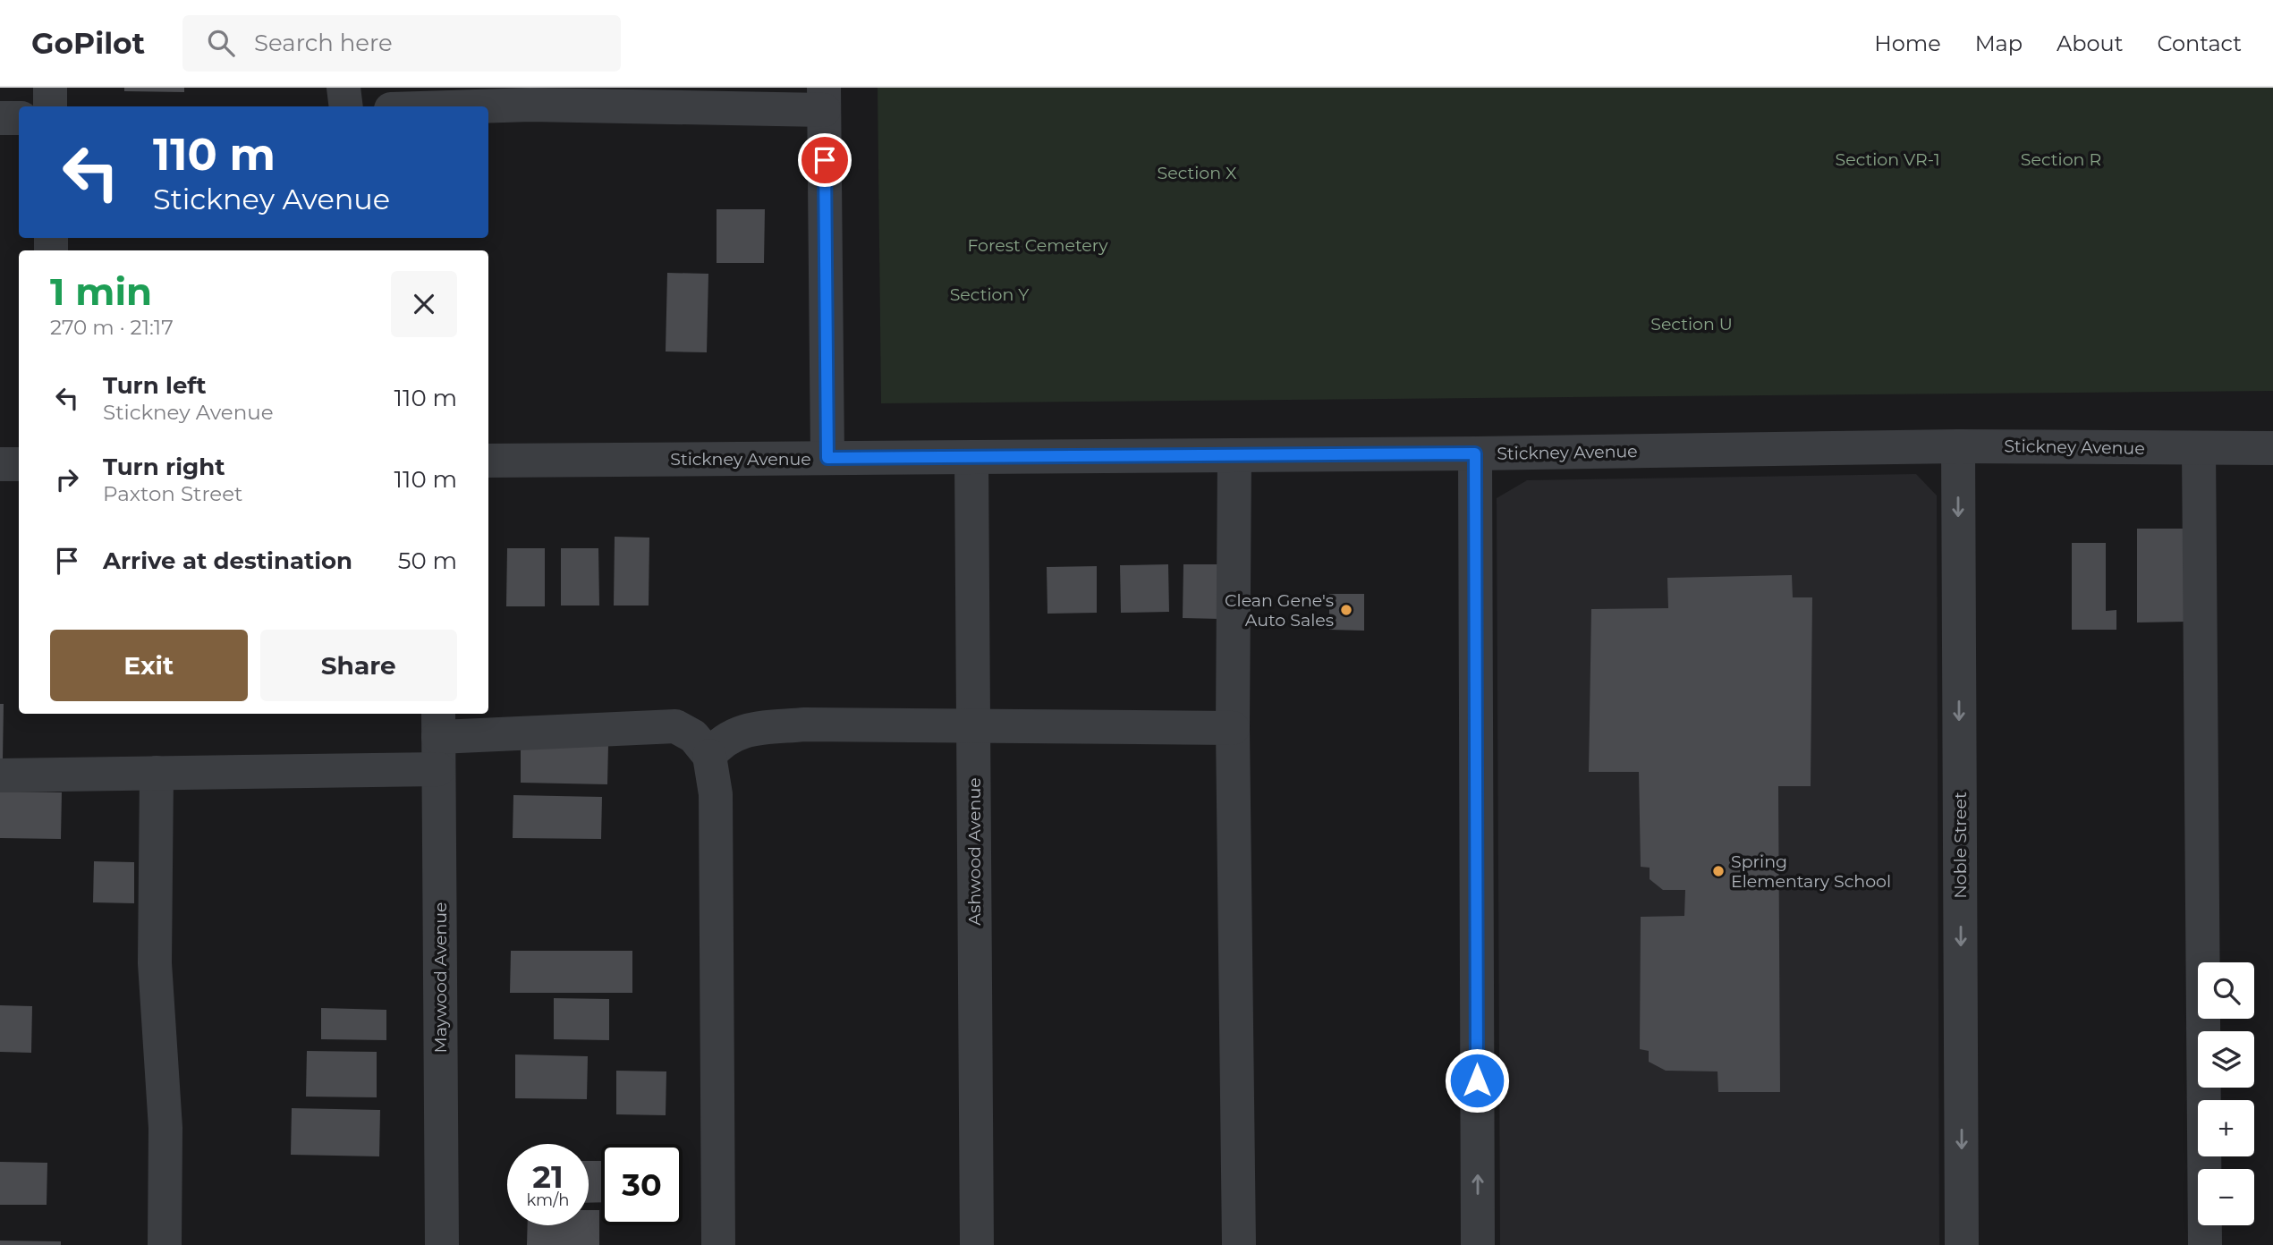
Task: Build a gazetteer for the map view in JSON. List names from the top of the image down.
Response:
{
  "streets": {
    "street": [
      "Stickney Avenue",
      "Noble Street",
      "Ashwood Avenue",
      "Maywood Avenue"
    ]
  },
  "crossings": [
    ["Stickney Avenue", "Noble Street"],
    ["Stickney Avenue", "Ashwood Avenue"]
  ],
  "parks": [
    "Section VR-1",
    "Section R",
    "Section X",
    "Forest Cemetery",
    "Section Y",
    "Section U"
  ],
  "places": ["Clean Gene's Auto Sales", "Spring Elementary School"],
  "page": {
    "header": "GoPilot",
    "search": "Search here",
    "nav": [
      "Home",
      "Map",
      "About",
      "Contact"
    ],
    "turn": ["110 m", "Stickney Avenue"],
    "heading": ["1 min", "270 m · 21:17"],
    "list": [
      {
        "name": "Turn left",
        "note": "Stickney Avenue",
        "value": "110 m"
      },
      {
        "name": "Turn right",
        "note": "Paxton Street",
        "value": "110 m"
      },
      {
        "name": "Arrive at destination",
        "value": "50 m"
      }
    ],
    "buttons": ["Exit", "Share"],
    "map_buttons": ["+", "−"],
    "speed": "21 km/h",
    "limit": "30"
  }
}
